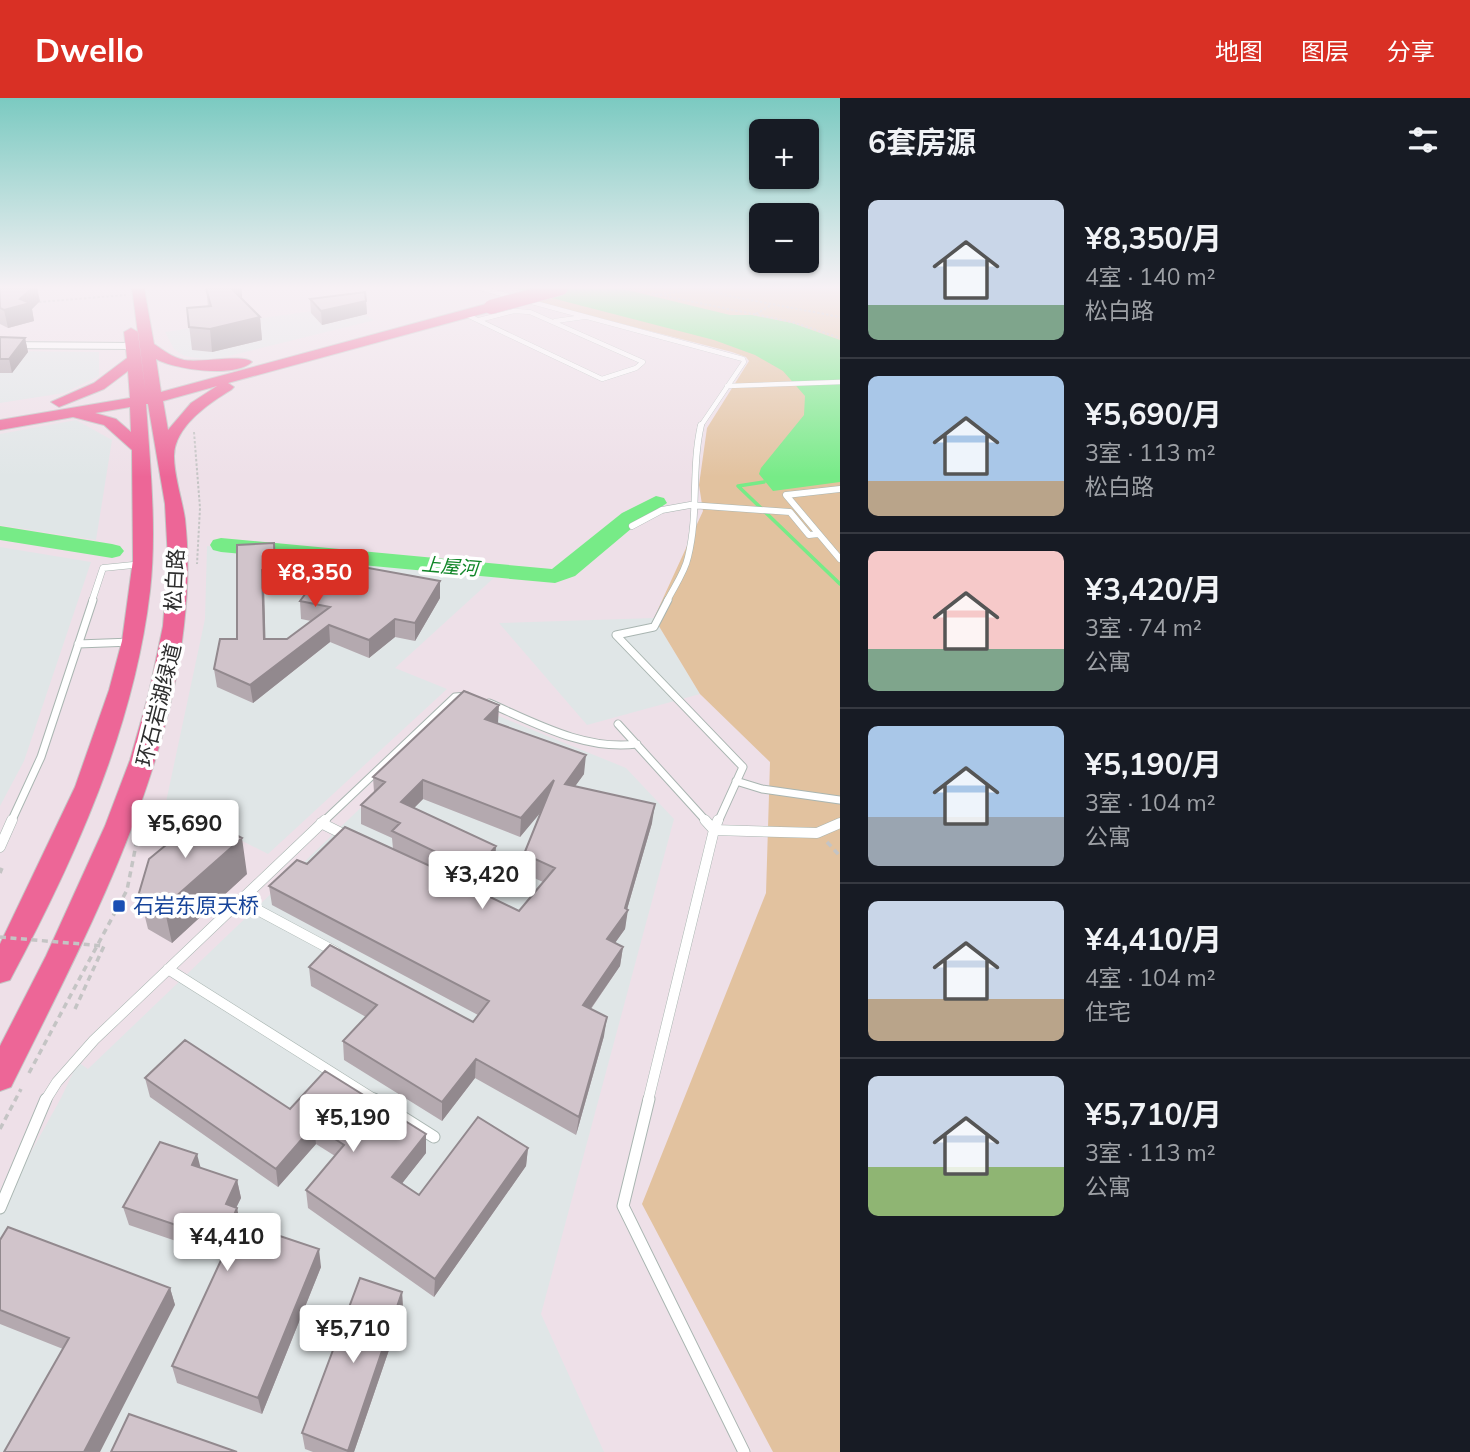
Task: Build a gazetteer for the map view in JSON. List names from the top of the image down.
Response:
{
  "streets": {
    "main road": ["松白路"]
  },
  "water": ["上屋河"],
  "places": {
    "transit": ["石岩东原天桥"]
  },
  "page": {
    "header": "Dwello",
    "nav": ["地图", "图层", "分享"],
    "heading": "6套房源",
    "map_buttons": ["+", "−"],
    "list": [
      {
        "name": "¥8,350/月",
        "note": "4室 · 140 m² · 松白路"
      },
      {
        "name": "¥5,690/月",
        "note": "3室 · 113 m² · 松白路"
      },
      {
        "name": "¥3,420/月",
        "note": "3室 · 74 m² · 公寓"
      },
      {
        "name": "¥5,190/月",
        "note": "3室 · 104 m² · 公寓"
      },
      {
        "name": "¥4,410/月",
        "note": "4室 · 104 m² · 住宅"
      },
      {
        "name": "¥5,710/月",
        "note": "3室 · 113 m² · 公寓"
      }
    ],
    "price": [
      "¥8,350",
      "¥5,690",
      "¥3,420",
      "¥5,190",
      "¥4,410",
      "¥5,710"
    ]
  }
}
